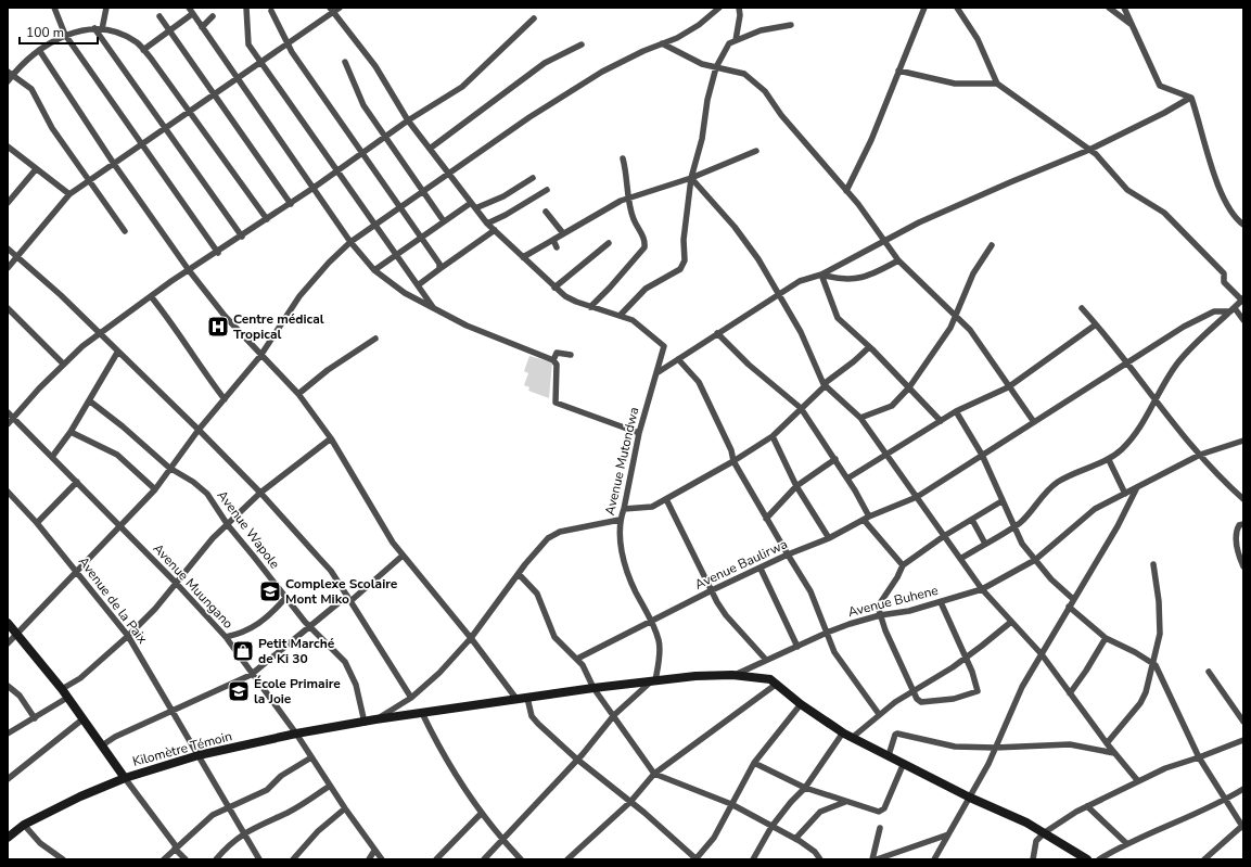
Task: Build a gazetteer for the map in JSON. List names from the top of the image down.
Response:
{
  "streets": {
    "main road": ["Kilomètre Témoin"],
    "street": [
      "Avenue Mutondwa",
      "Avenue Wapole",
      "Avenue Baulirwa",
      "Avenue Muungano",
      "Avenue de la Paix",
      "Avenue Buhene"
    ]
  },
  "crossings": [
    ["Avenue Mutondwa", "Avenue Baulirwa"],
    ["Avenue Mutondwa", "Kilomètre Témoin"],
    ["Avenue Wapole", "Kilomètre Témoin"],
    ["Avenue Muungano", "Kilomètre Témoin"],
    ["Avenue de la Paix", "Kilomètre Témoin"],
    ["Avenue Buhene", "Kilomètre Témoin"]
  ],
  "places": {
    "hospital": ["Centre médical Tropical"],
    "school or university": ["Complexe Scolaire Mont Miko", "École Primaire la Joie"],
    "shop": ["Petit Marché de Ki 30"]
  },
  "scale_bar": "100 m"
}
